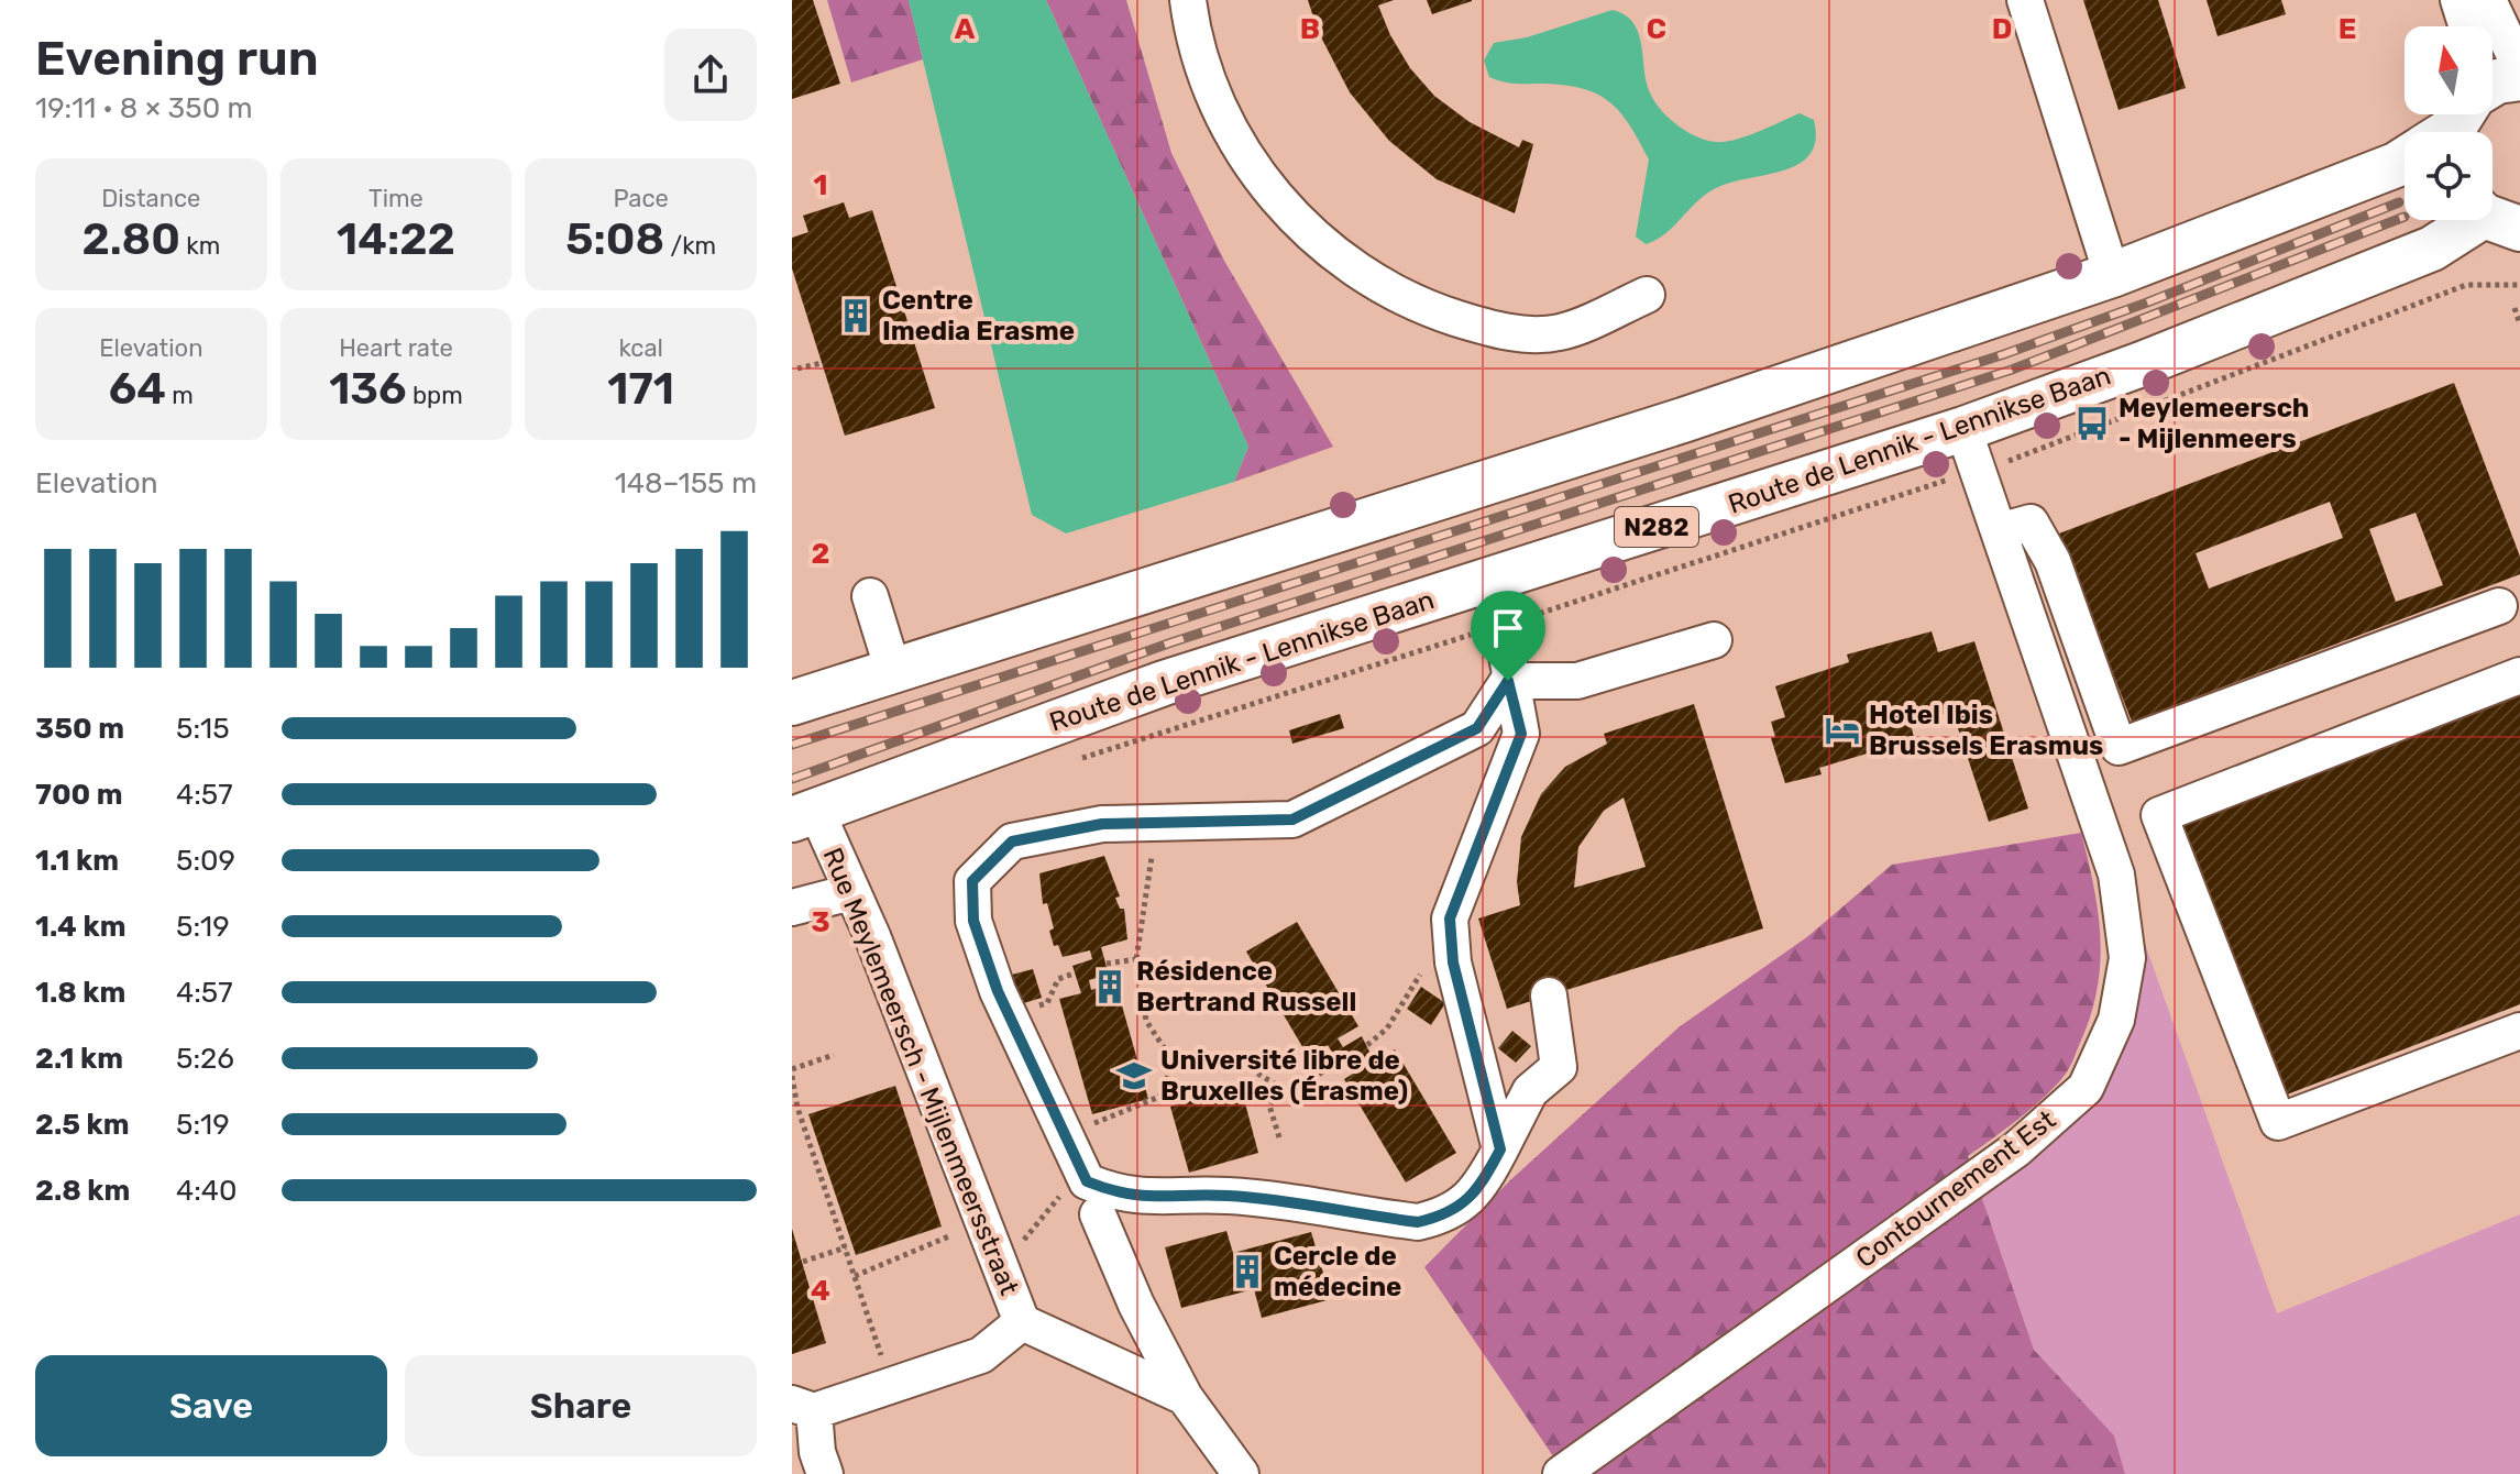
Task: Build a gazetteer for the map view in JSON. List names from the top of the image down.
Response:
{
  "streets": {
    "main road": ["Route de Lennik - Lennikse Baan", "N282"],
    "street": ["Rue Meylemeersch - Mijlenmeersstraat", "Contournement Est"]
  },
  "crossings": [
    ["Route de Lennik - Lennikse Baan", "Rue Meylemeersch - Mijlenmeersstraat"],
    ["Route de Lennik - Lennikse Baan", "Contournement Est"]
  ],
  "places": {
    "building": ["Centre Imedia Erasme", "Résidence Bertrand Russell", "Cercle de médecine"],
    "bus stop": ["Meylemeersch - Mijlenmeers"],
    "hotel": ["Hotel Ibis Brussels Erasmus"],
    "school or university": ["Université libre de Bruxelles (Érasme)"]
  },
  "north": "top",
  "page": {
    "heading": ["Evening run", "19:11 · 8 × 350 m"],
    "stats": [
      ["Distance", "2.80 km"],
      ["Time", "14:22"],
      ["Pace", "5:08 /km"],
      ["Elevation", "64 m"],
      ["Heart rate", "136 bpm"],
      ["kcal", "171"]
    ],
    "chart": ["Elevation", "148–155 m"],
    "list": [
      {
        "name": "350 m",
        "note": "5:15"
      },
      {
        "name": "700 m",
        "note": "4:57"
      },
      {
        "name": "1.1 km",
        "note": "5:09"
      },
      {
        "name": "1.4 km",
        "note": "5:19"
      },
      {
        "name": "1.8 km",
        "note": "4:57"
      },
      {
        "name": "2.1 km",
        "note": "5:26"
      },
      {
        "name": "2.5 km",
        "note": "5:19"
      },
      {
        "name": "2.8 km",
        "note": "4:40"
      }
    ],
    "buttons": ["Save", "Share"]
  },
  "grid": {
    "columns": [
      "A",
      "B",
      "C",
      "D",
      "E"
    ],
    "rows": [
      "1",
      "2",
      "3",
      "4"
    ]
  }
}
